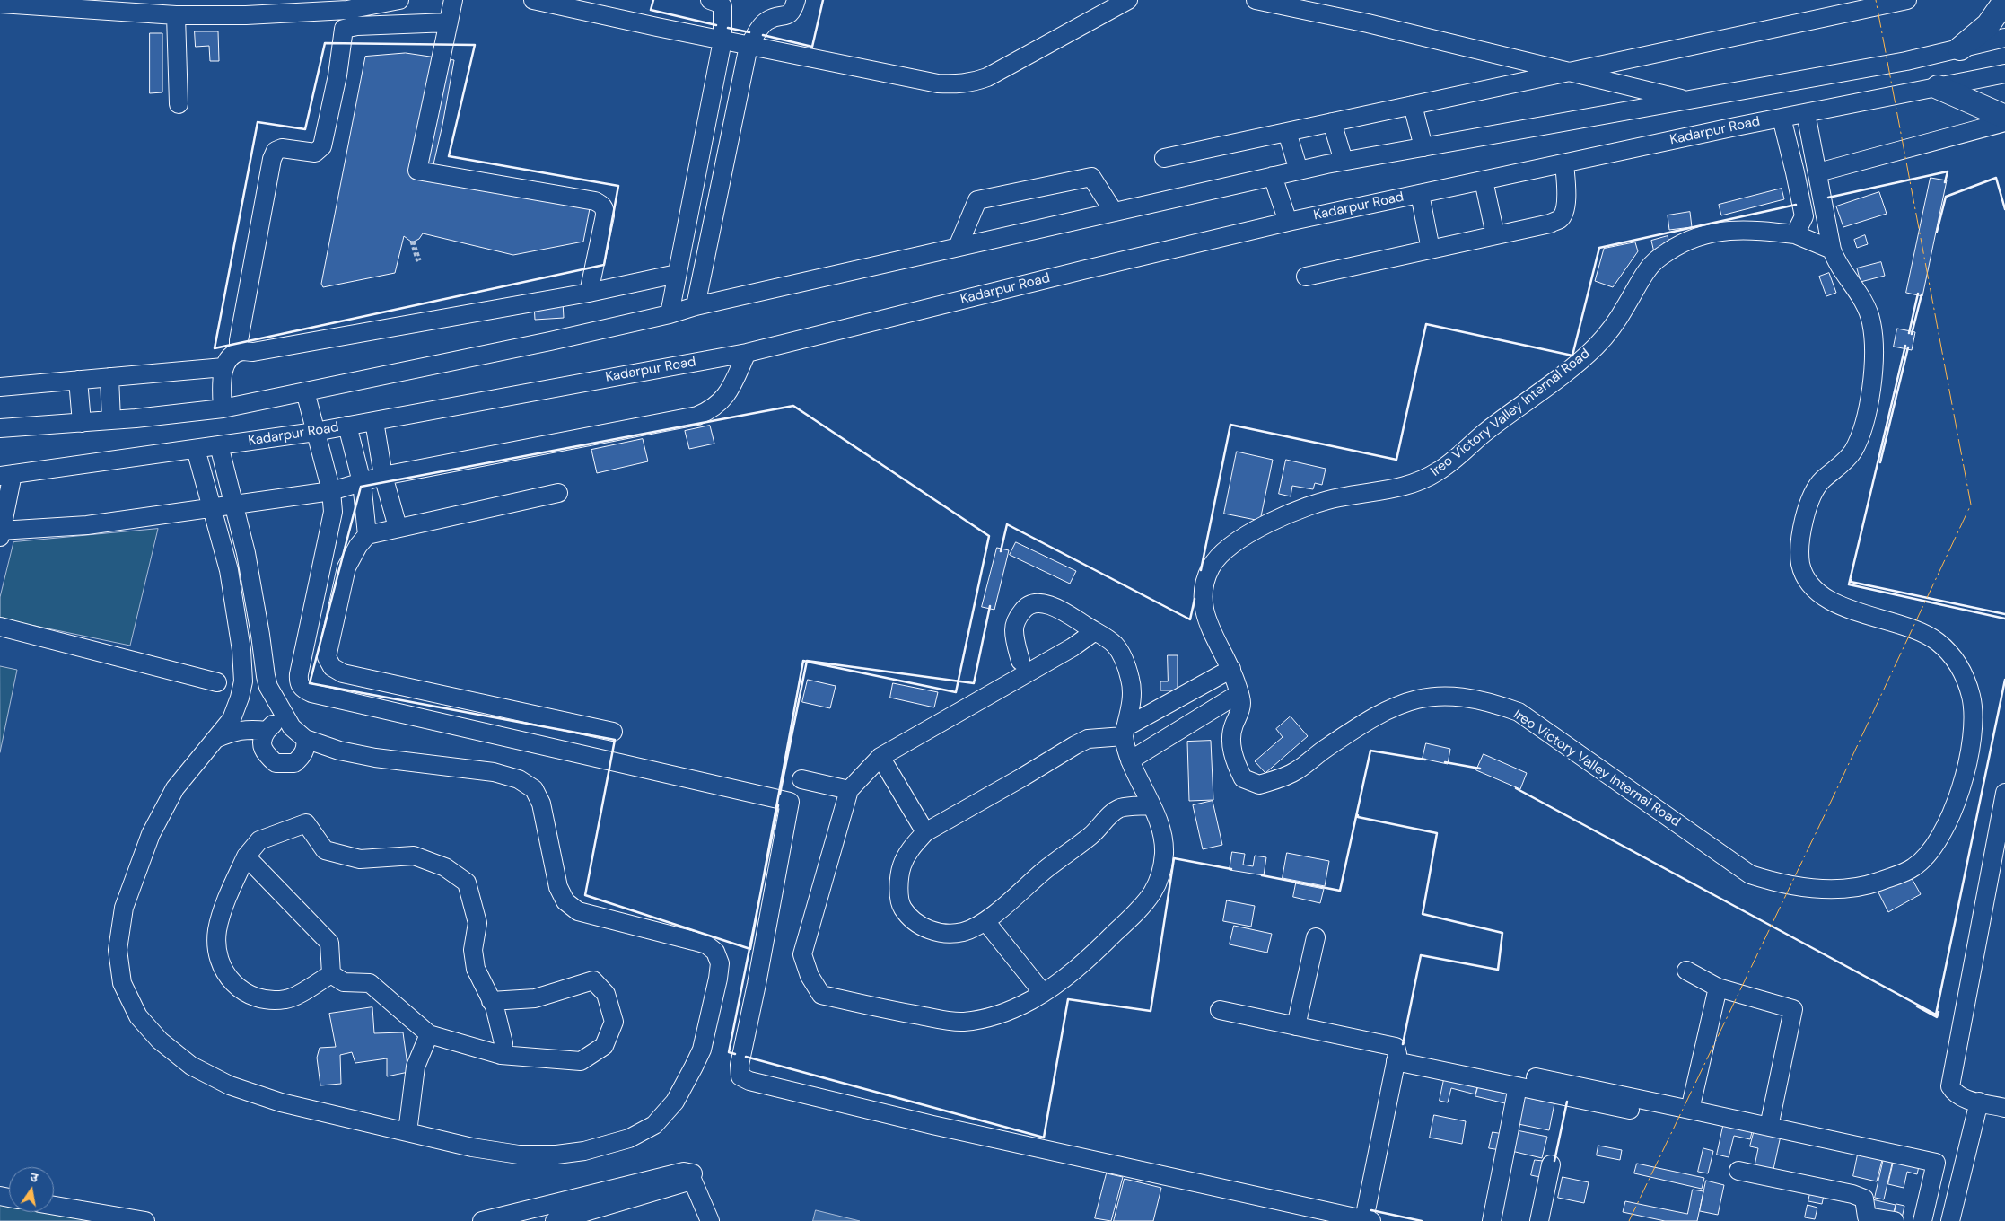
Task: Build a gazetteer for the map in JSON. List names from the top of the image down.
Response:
{
  "streets": {
    "street": ["Kadarpur Road", "Ireo Victory Valley Internal Road"]
  },
  "crossings": [
    ["Kadarpur Road", "Ireo Victory Valley Internal Road"]
  ],
  "north": "top"
}
